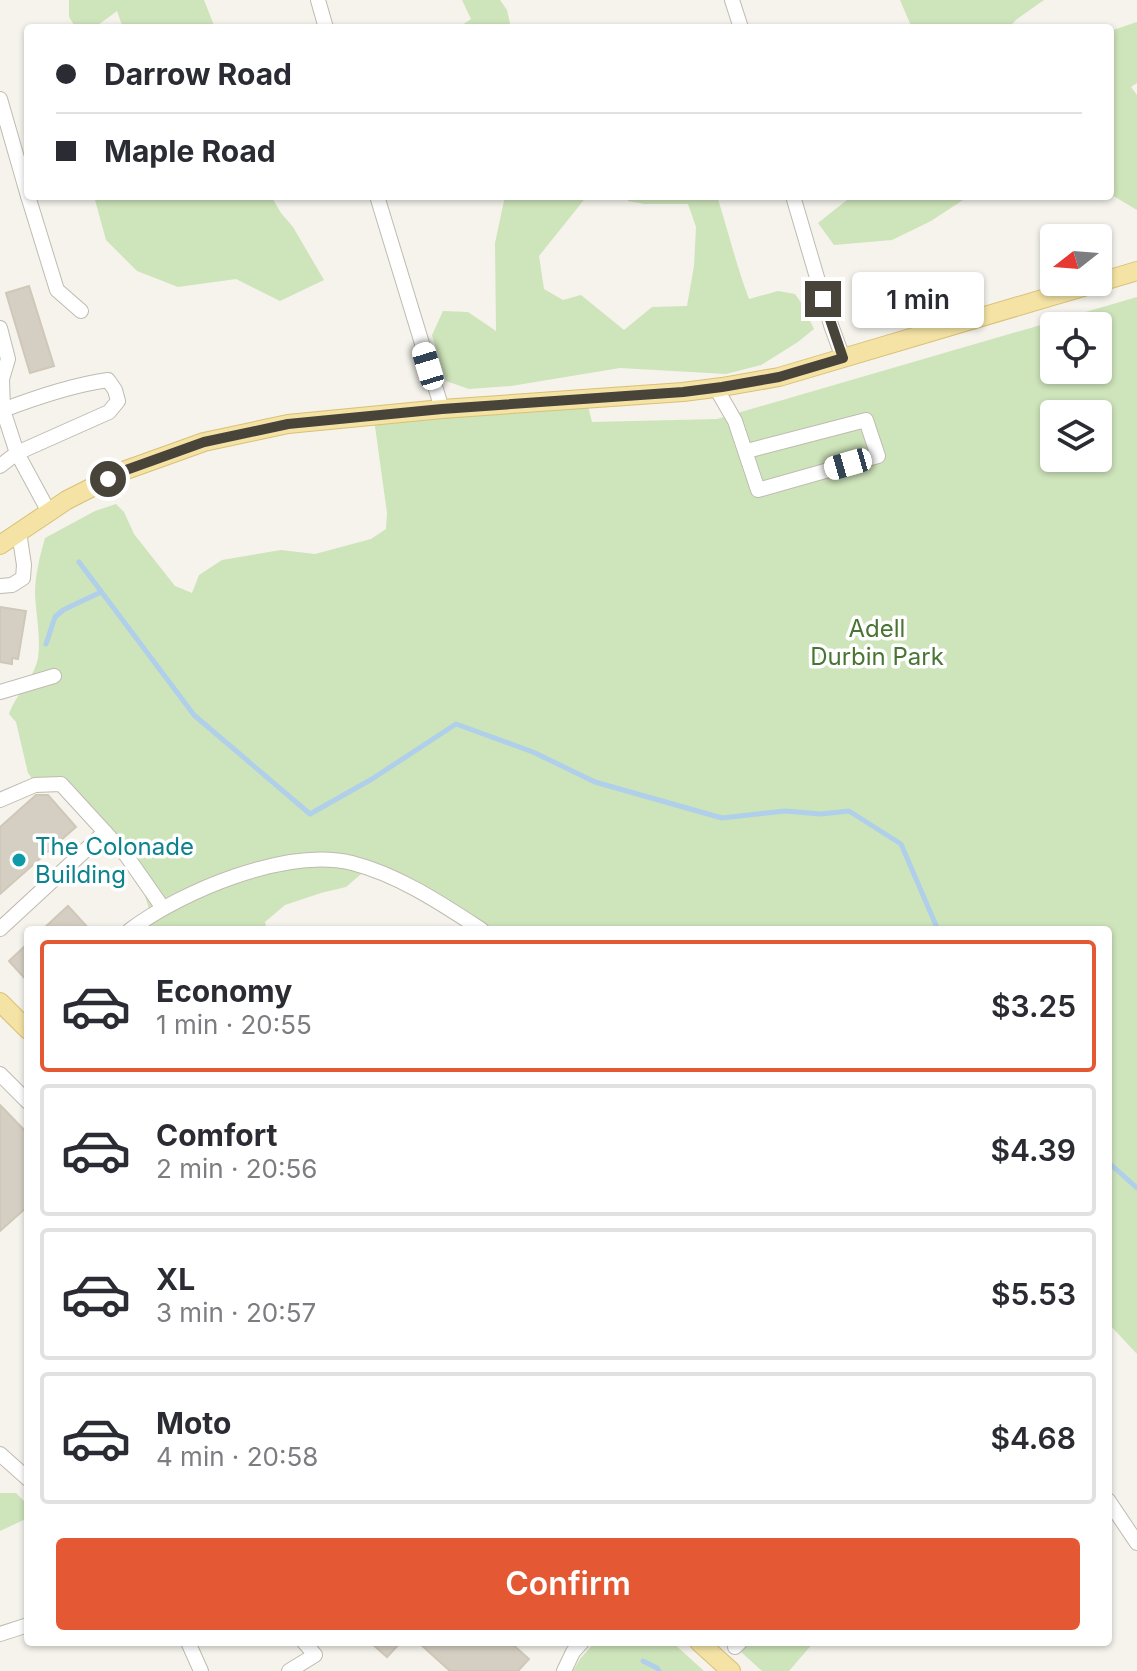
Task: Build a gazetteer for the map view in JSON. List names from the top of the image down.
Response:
{
  "parks": ["Adell Durbin Park"],
  "places": ["The Colonade Building"],
  "north": "left",
  "page": {
    "banner": ["Darrow Road", "Maple Road"],
    "bubble": "1 min",
    "list": [
      {
        "name": "Economy",
        "note": "1 min · 20:55",
        "value": "$3.25"
      },
      {
        "name": "Comfort",
        "note": "2 min · 20:56",
        "value": "$4.39"
      },
      {
        "name": "XL",
        "note": "3 min · 20:57",
        "value": "$5.53"
      },
      {
        "name": "Moto",
        "note": "4 min · 20:58",
        "value": "$4.68"
      }
    ],
    "buttons": "Confirm"
  }
}
